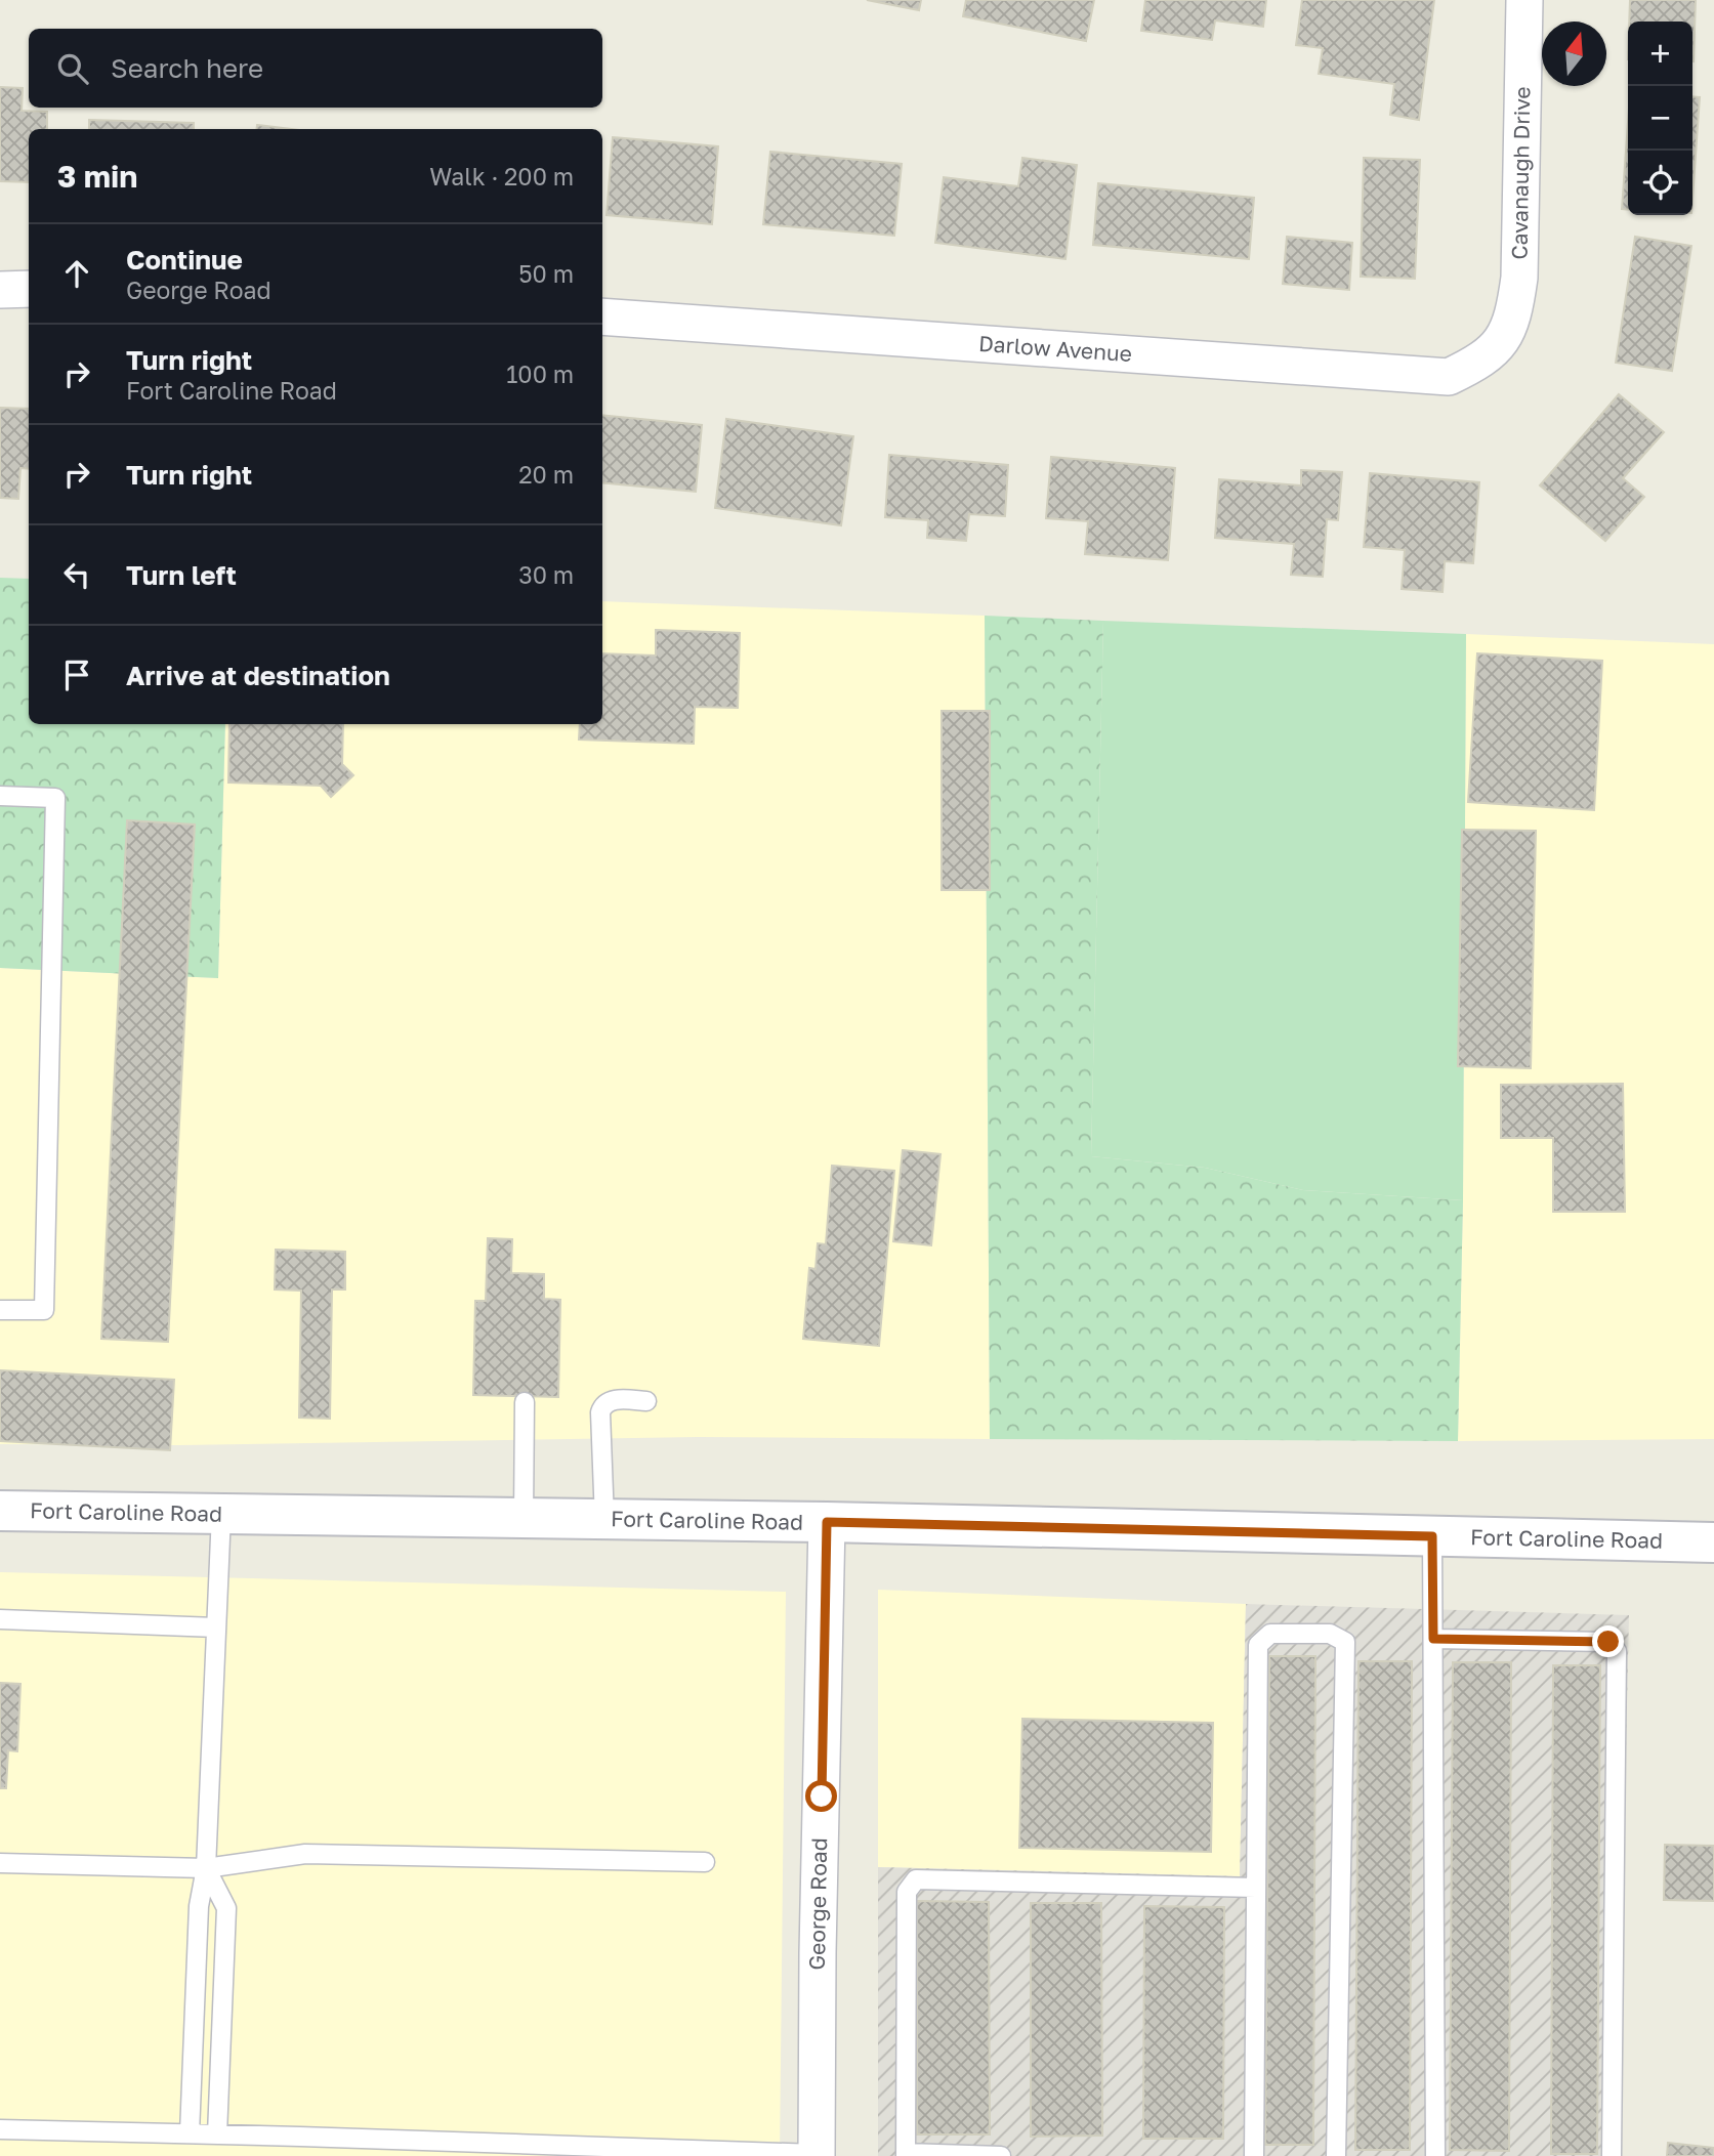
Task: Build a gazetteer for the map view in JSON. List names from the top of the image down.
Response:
{
  "streets": {
    "street": [
      "Cavanaugh Drive",
      "Darlow Avenue",
      "Fort Caroline Road",
      "George Road"
    ]
  },
  "crossings": [
    ["Cavanaugh Drive", "Darlow Avenue"],
    ["Fort Caroline Road", "George Road"]
  ],
  "north": "top",
  "page": {
    "map_buttons": ["+", "−"],
    "search": "Search here",
    "heading": ["3 min", "Walk · 200 m"],
    "list": [
      ["Continue", "George Road", "50 m"],
      ["Turn right", "Fort Caroline Road", "100 m"],
      ["Turn right", "20 m"],
      ["Turn left", "30 m"],
      "Arrive at destination"
    ]
  }
}
